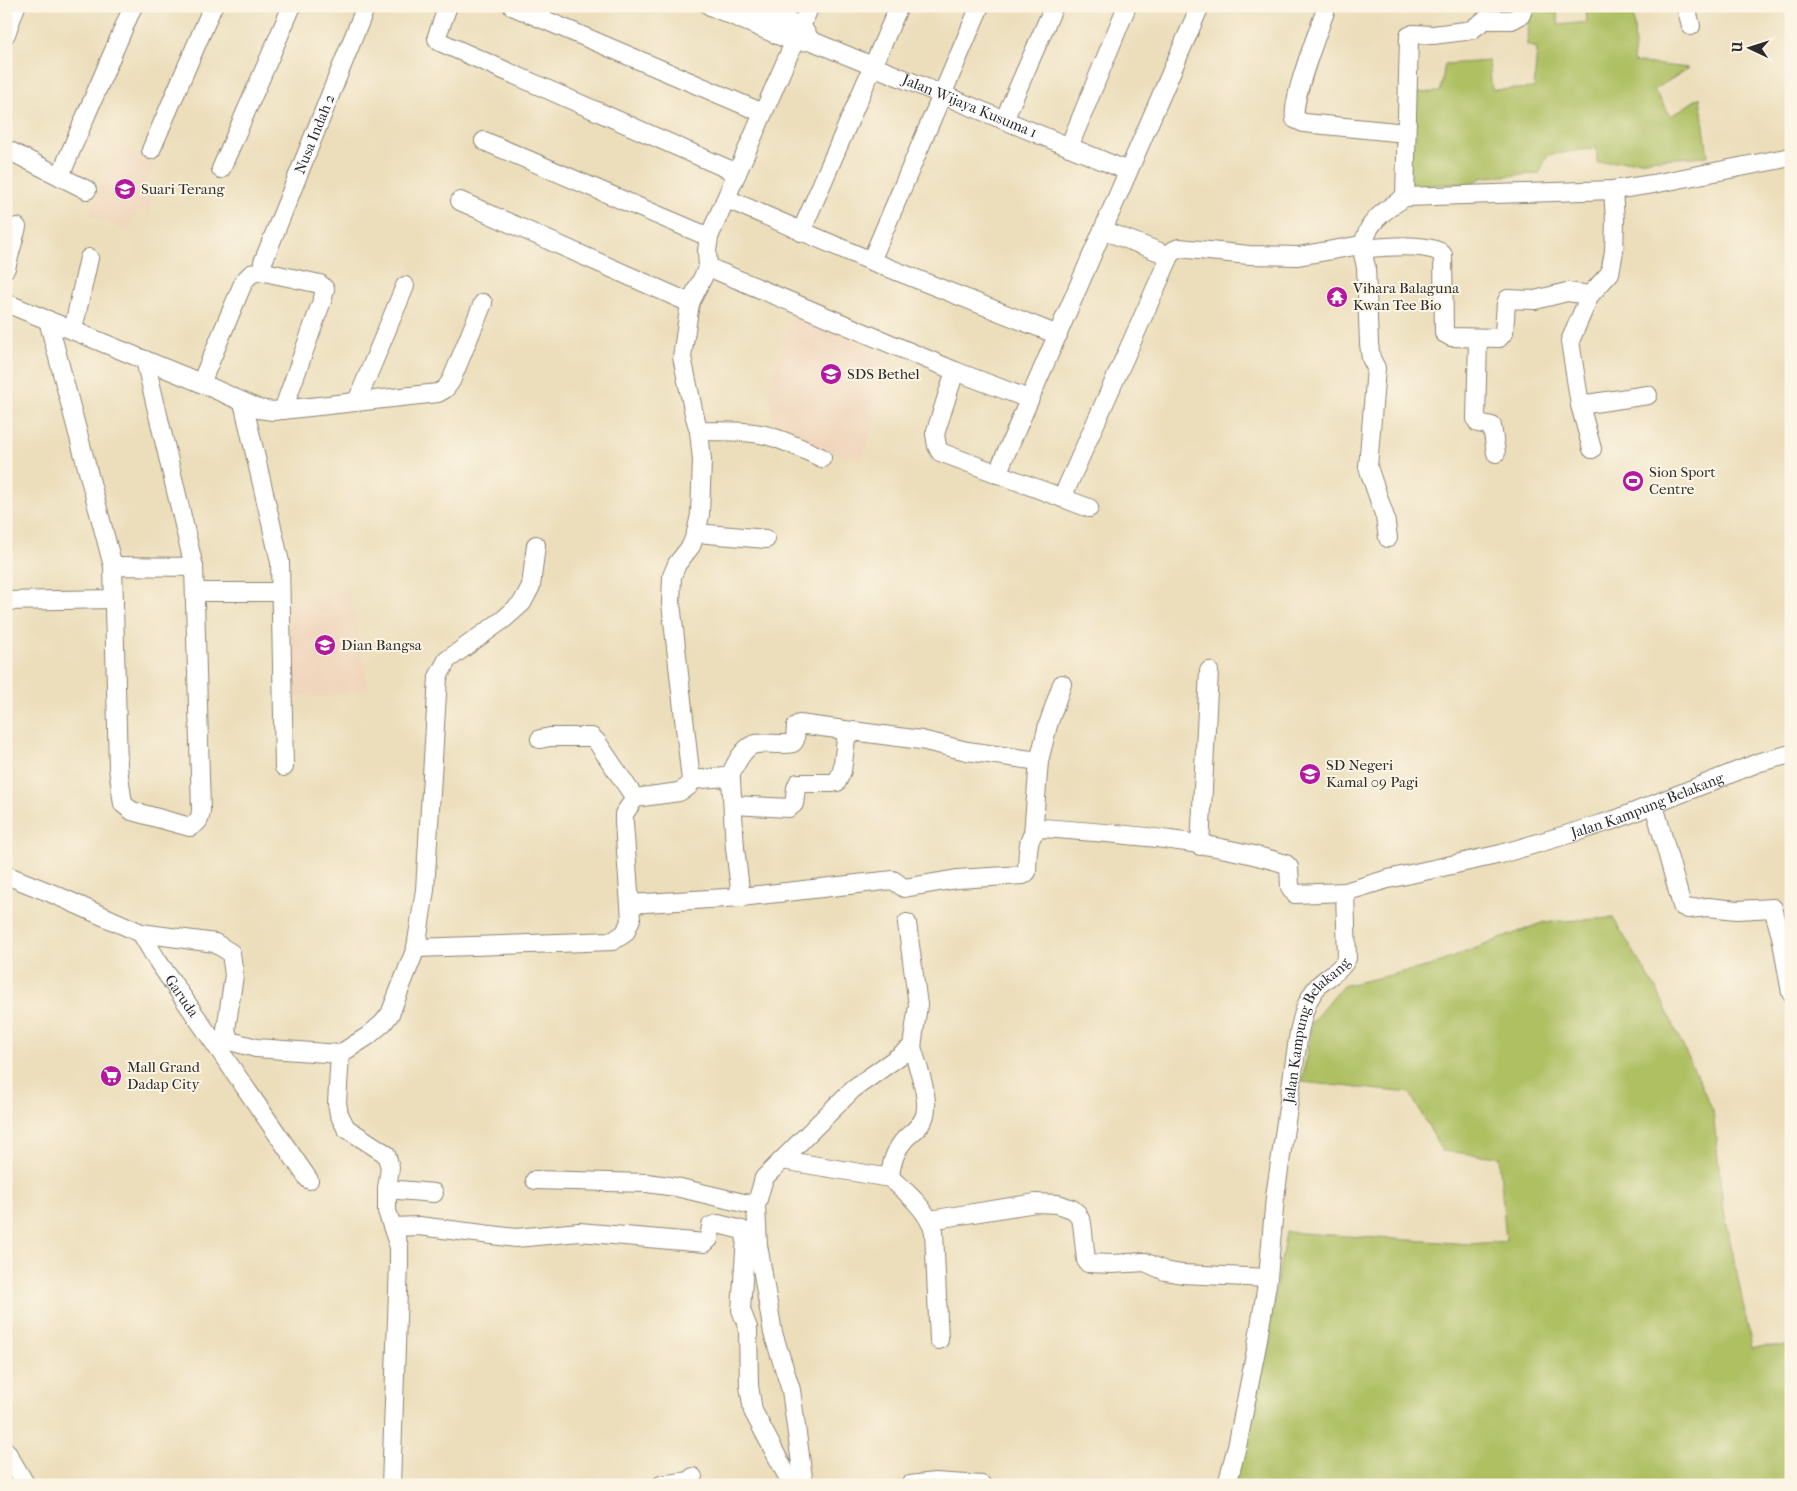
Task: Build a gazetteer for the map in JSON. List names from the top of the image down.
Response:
{
  "streets": {
    "street": [
      "Jalan Wijaya Kusuma 1",
      "Nusa Indah 2",
      "Jalan Kampung Belakang",
      "Garuda"
    ]
  },
  "places": {
    "school or university": [
      "Suari Terang",
      "SDS Bethel",
      "Dian Bangsa",
      "SD Negeri Kamal 09 Pagi"
    ],
    "temple": ["Vihara Balaguna Kwan Tee Bio"],
    "sports": ["Sion Sport Centre"],
    "supermarket": ["Mall Grand Dadap City"]
  },
  "north": "left"
}
